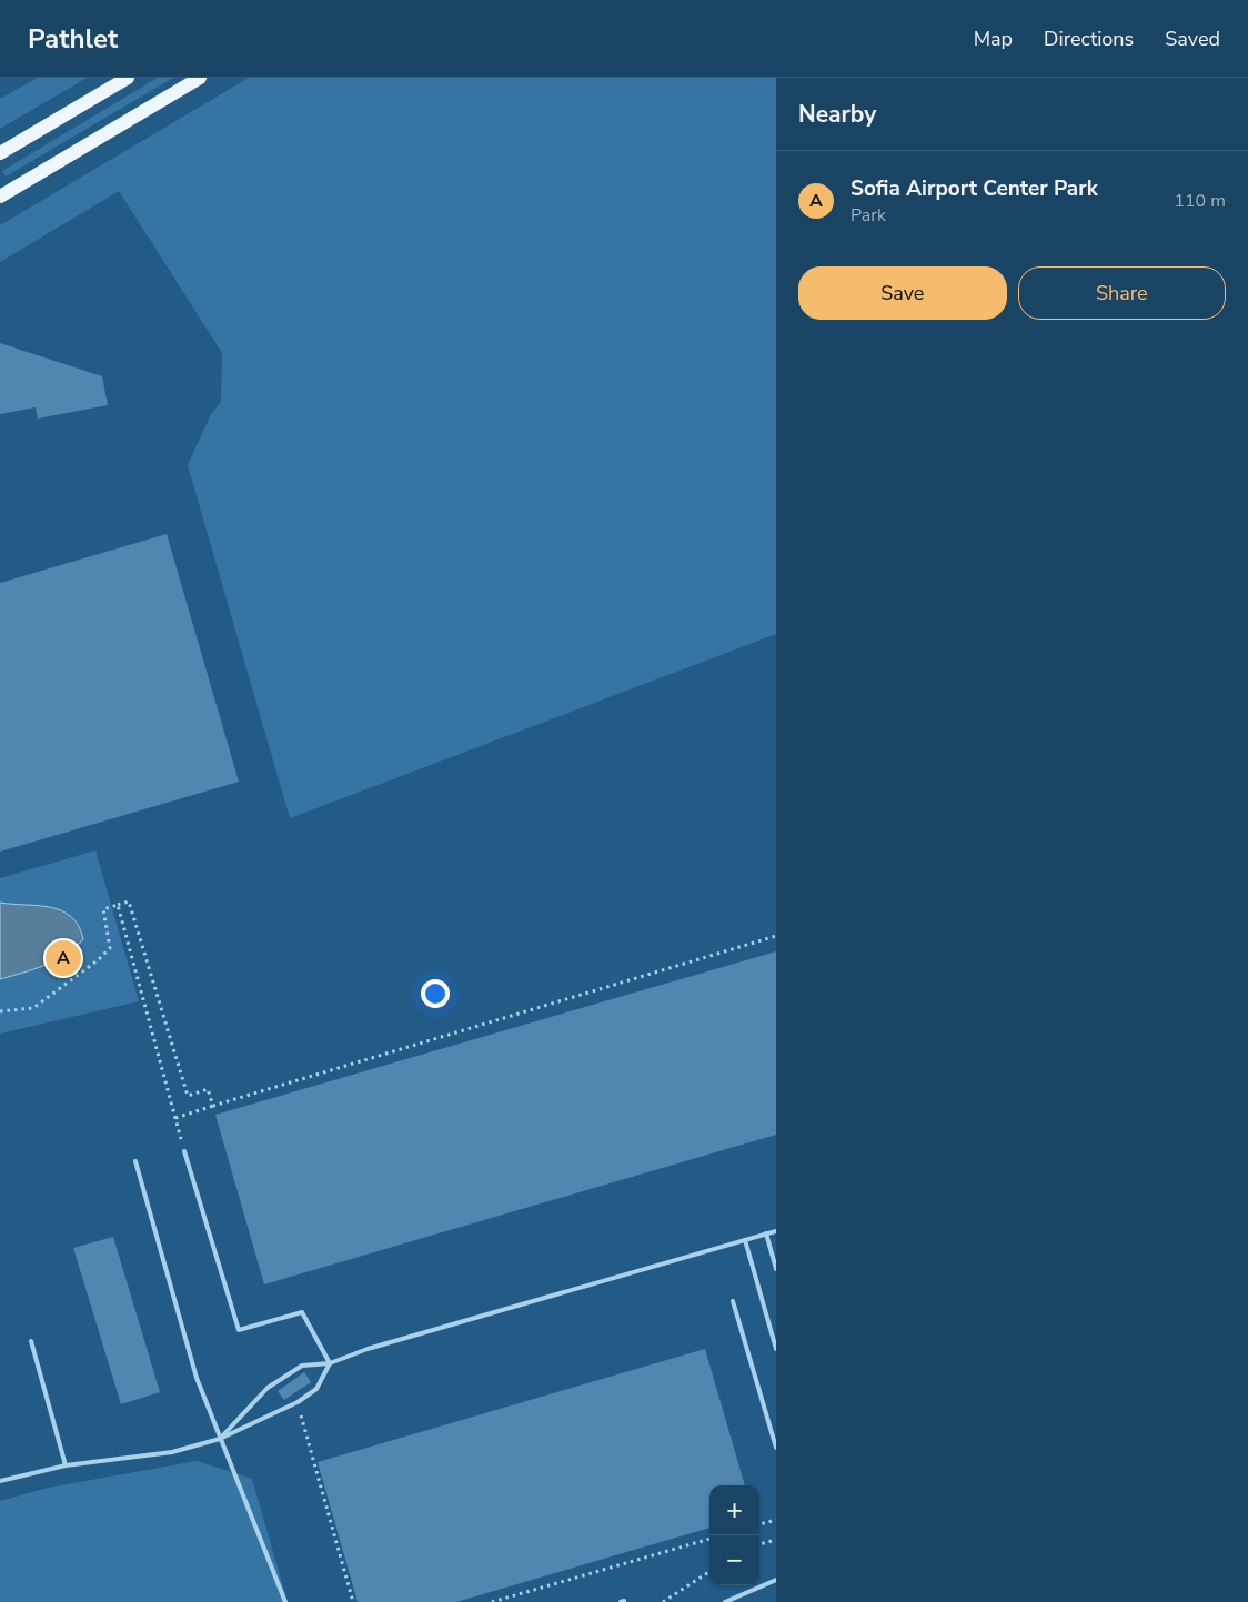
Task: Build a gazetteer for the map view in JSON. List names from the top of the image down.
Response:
{
  "page": {
    "header": "Pathlet",
    "nav": ["Map", "Directions", "Saved"],
    "heading": "Nearby",
    "list": [
      {
        "mark": "A",
        "name": "Sofia Airport Center Park",
        "note": "Park",
        "value": "110 m"
      }
    ],
    "buttons": ["Save", "Share"],
    "pins": "A",
    "map_buttons": ["+", "−"]
  }
}
